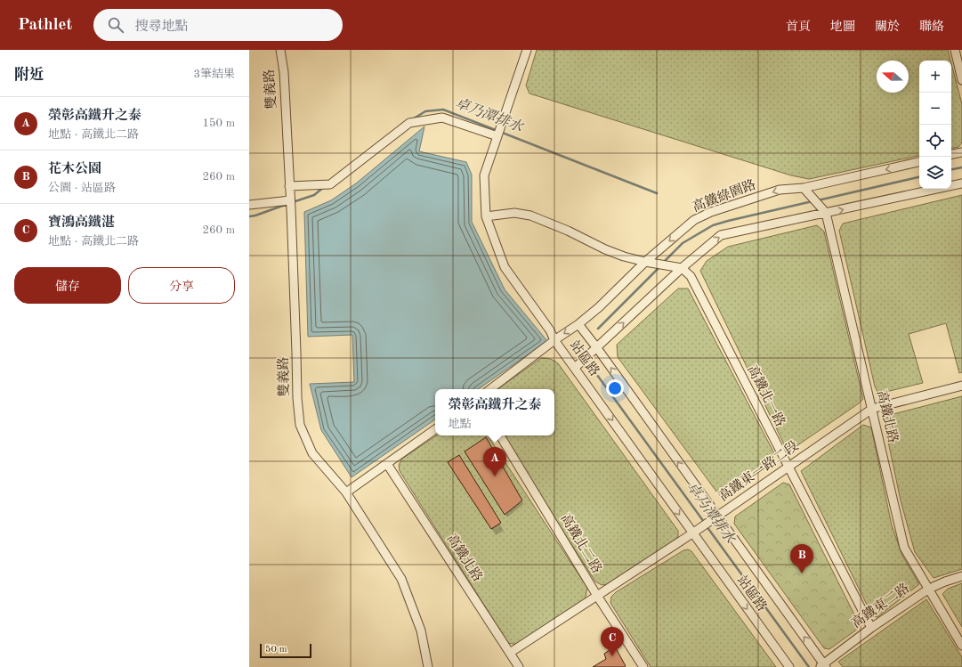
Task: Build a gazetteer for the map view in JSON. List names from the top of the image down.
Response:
{
  "streets": {
    "street": [
      "雙義路",
      "高鐵綠園路",
      "站區路",
      "高鐵北一路",
      "高鐵北路",
      "高鐵東一路二段",
      "高鐵北二路",
      "高鐵東二路"
    ]
  },
  "crossings": [
    ["高鐵綠園路", "站區路"],
    ["高鐵綠園路", "高鐵北路"],
    ["站區路", "高鐵東一路二段"],
    ["站區路", "高鐵東二路"],
    ["高鐵北一路", "高鐵東一路二段"],
    ["高鐵北一路", "高鐵東二路"],
    ["高鐵北路", "高鐵東一路二段"],
    ["高鐵北路", "高鐵東二路"],
    ["高鐵東一路二段", "高鐵北二路"]
  ],
  "water": ["卓乃潭排水"],
  "scale_bar": "50 m",
  "north": "left",
  "page": {
    "header": "Pathlet",
    "search": "搜尋地點",
    "nav": [
      "首頁",
      "地圖",
      "關於",
      "聯絡"
    ],
    "heading": ["附近", "3筆結果"],
    "map_buttons": ["+", "−"],
    "list": [
      {
        "mark": "A",
        "name": "榮彰高鐵升之泰",
        "note": "地點 · 高鐵北二路",
        "value": "150 m"
      },
      {
        "mark": "B",
        "name": "花木公園",
        "note": "公園 · 站區路",
        "value": "260 m"
      },
      {
        "mark": "C",
        "name": "寶鴻高鐵湛",
        "note": "地點 · 高鐵北二路",
        "value": "260 m"
      }
    ],
    "buttons": ["儲存", "分享"],
    "popup": ["榮彰高鐵升之泰", "地點"],
    "pins": ["A", "B", "C"],
    "scale": "50 m"
  }
}
